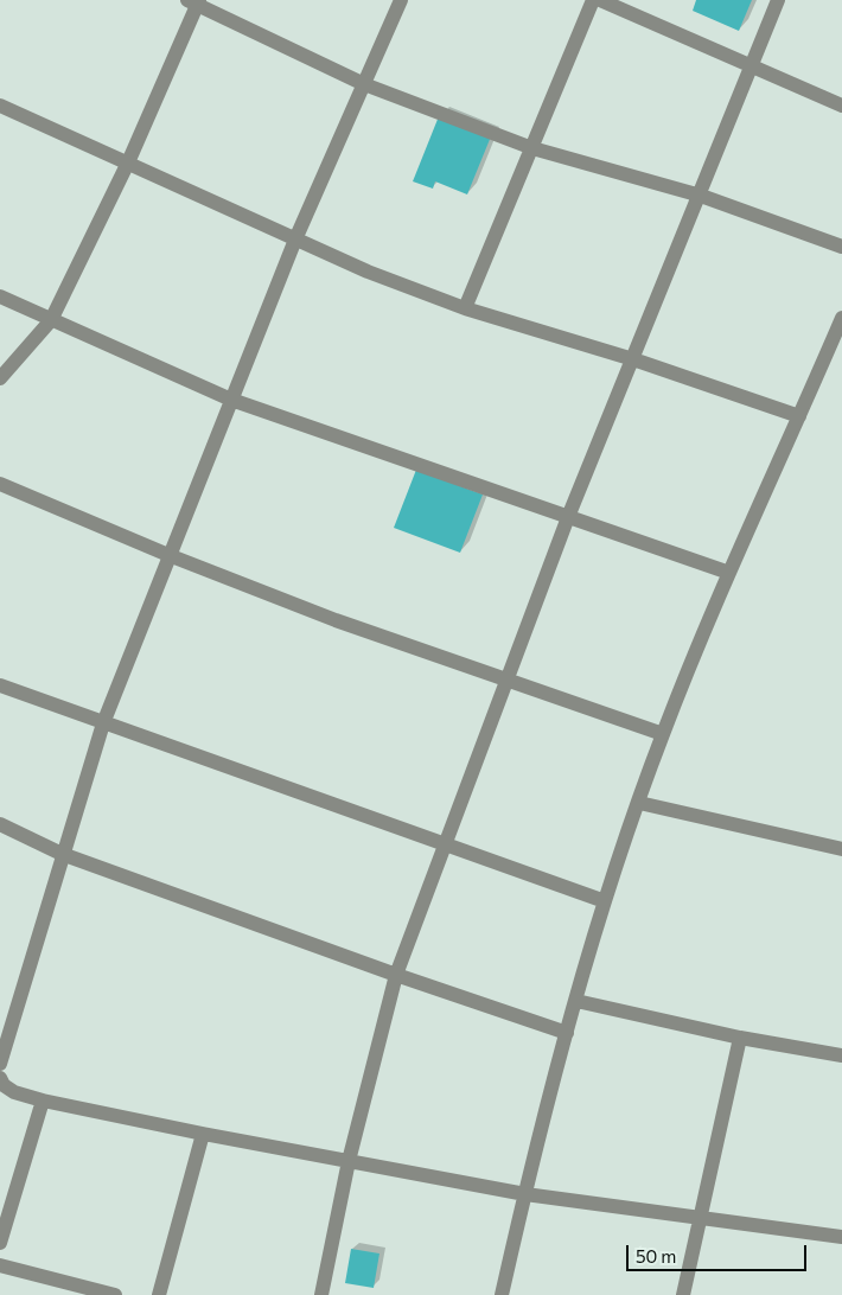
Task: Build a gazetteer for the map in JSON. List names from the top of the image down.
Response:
{
  "scale_bar": "50 m"
}
